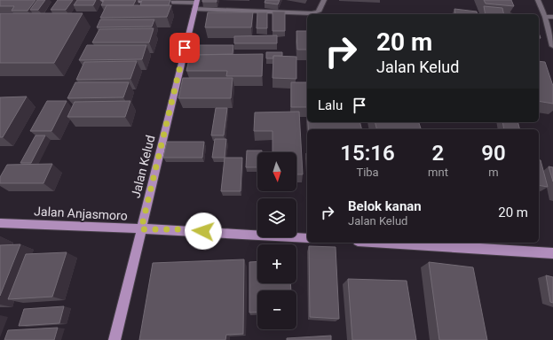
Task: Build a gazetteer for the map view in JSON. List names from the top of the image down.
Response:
{
  "streets": {
    "main road": ["Jalan Kelud", "Jalan Anjasmoro"]
  },
  "crossings": [
    ["Jalan Kelud", "Jalan Anjasmoro"]
  ],
  "north": "bottom",
  "page": {
    "turn": ["20 m", "Jalan Kelud"],
    "then": "Lalu",
    "eta": [
      "15:16",
      "Tiba",
      "2",
      "mnt",
      "90",
      "m"
    ],
    "map_buttons": ["+", "−"],
    "list": [
      {
        "name": "Belok kanan",
        "note": "Jalan Kelud",
        "value": "20 m"
      }
    ]
  }
}
